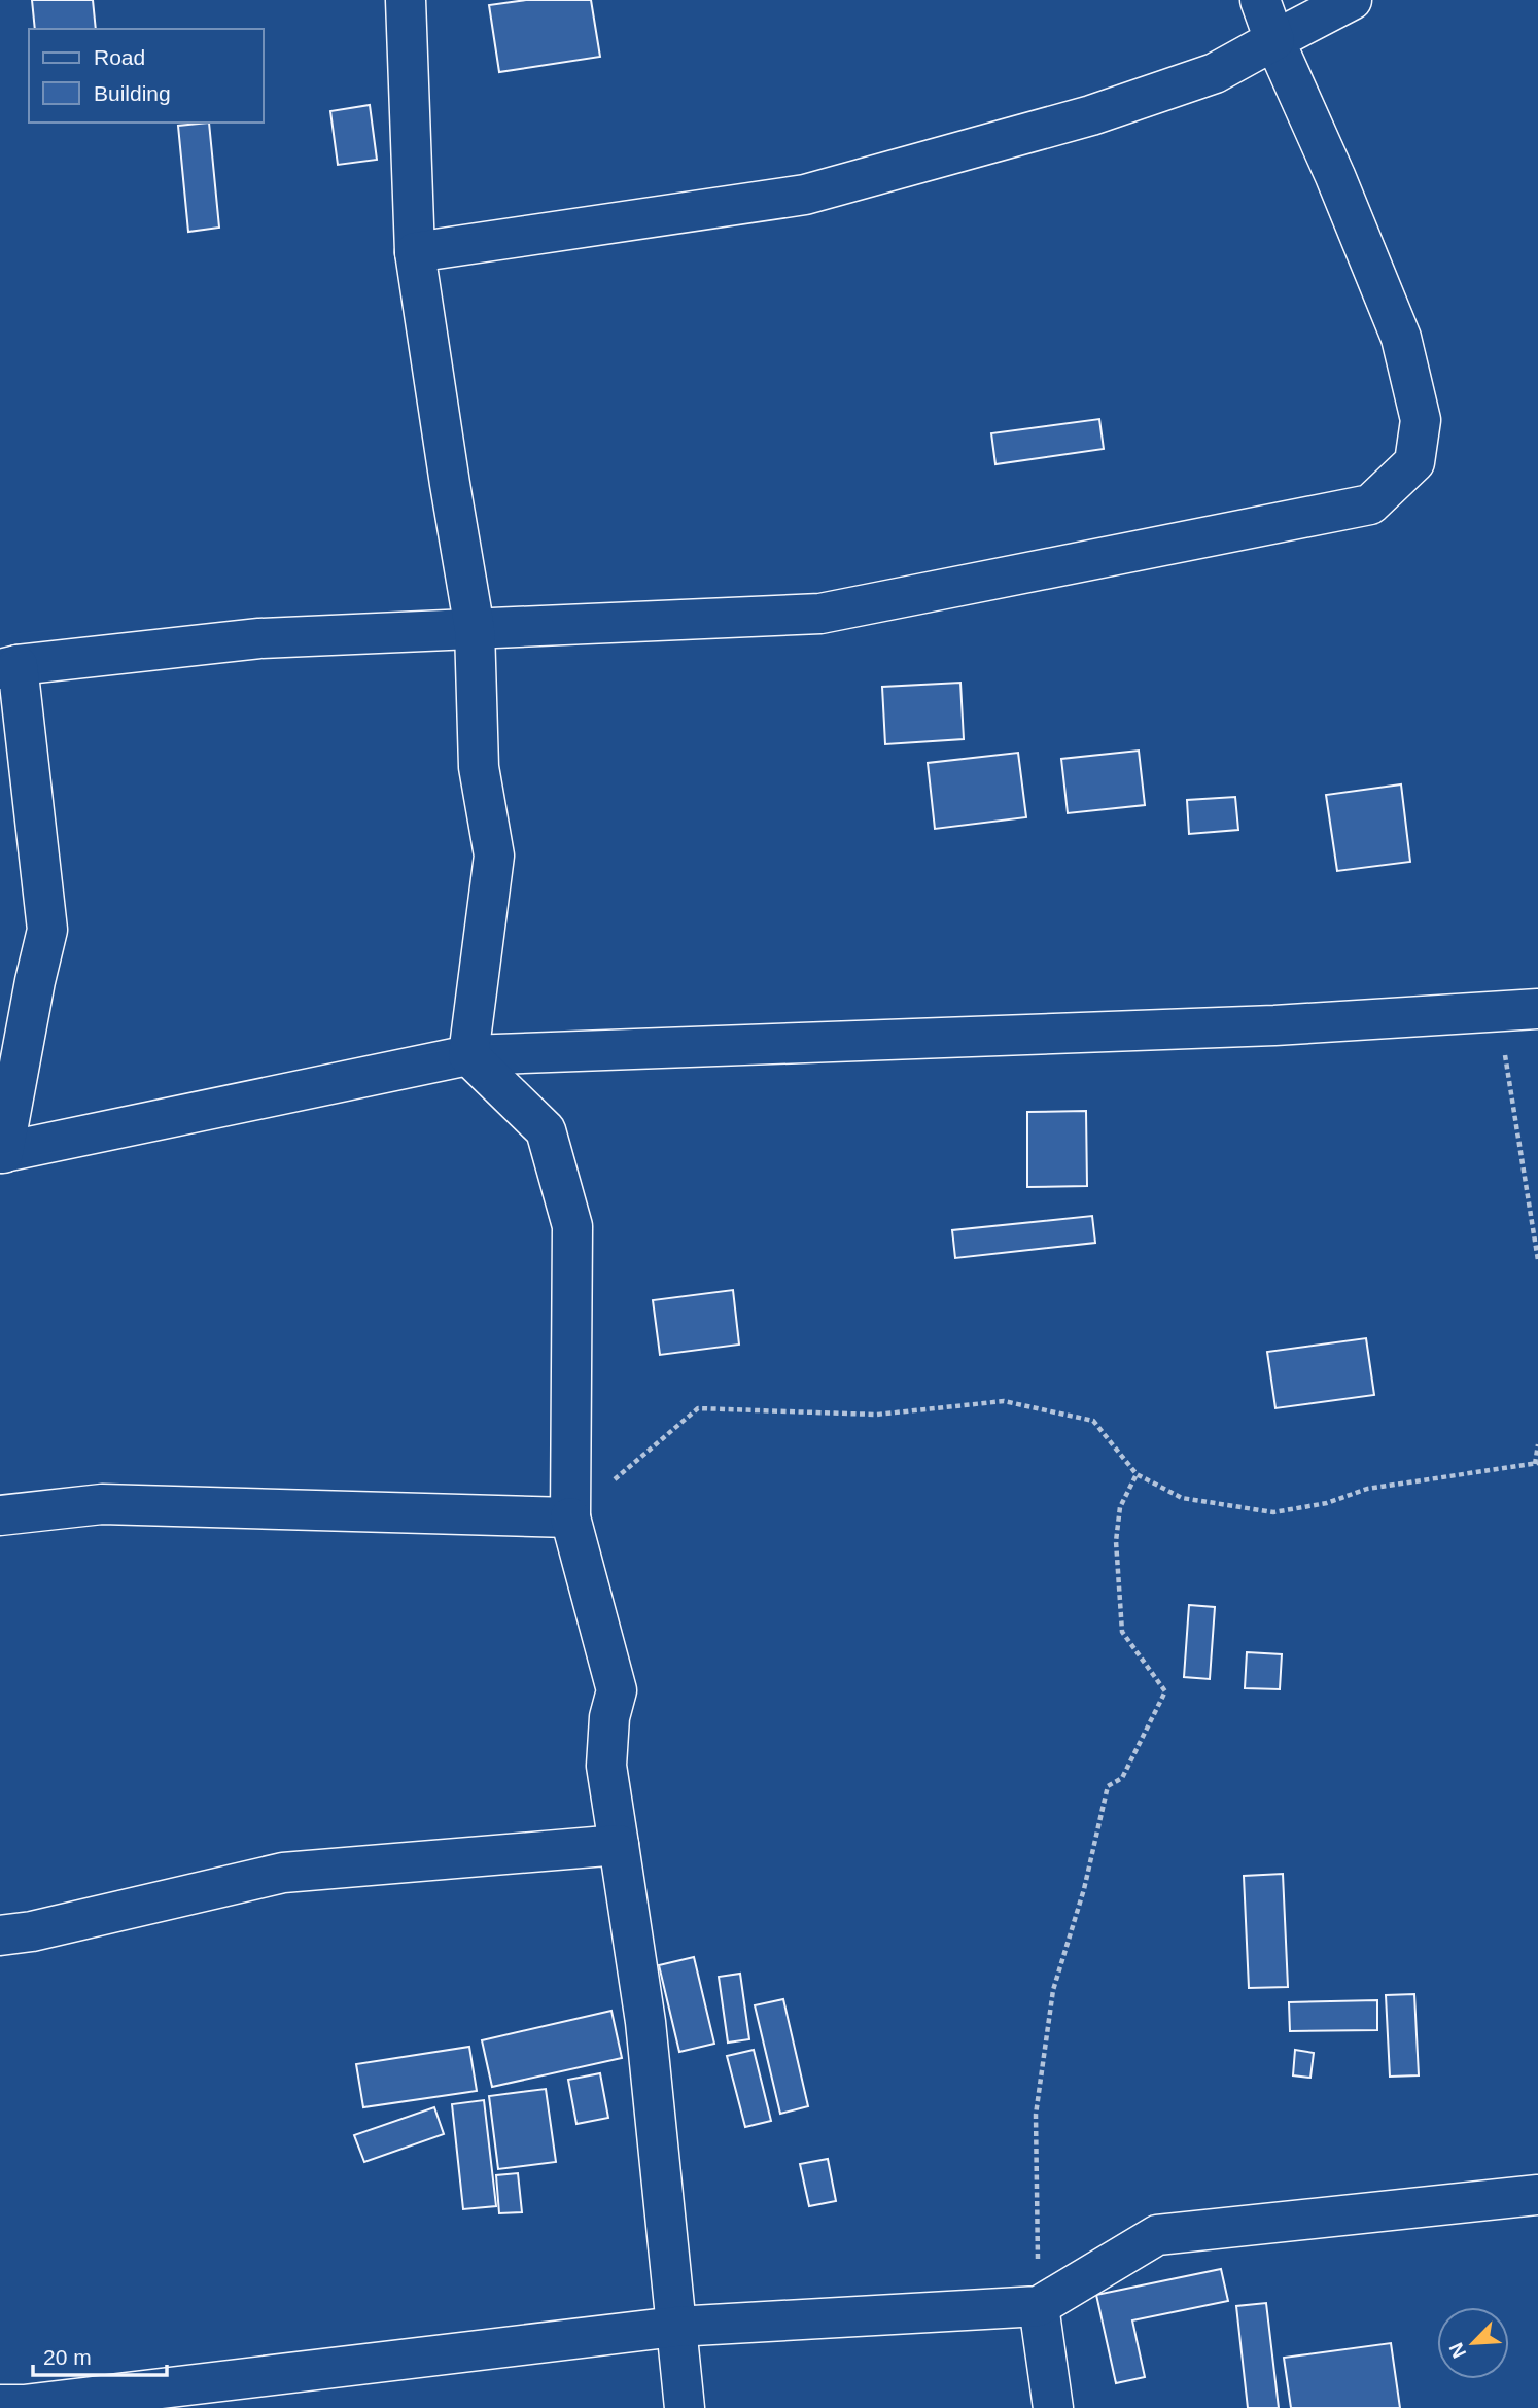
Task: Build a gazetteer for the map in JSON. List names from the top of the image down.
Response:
{
  "legend": ["Road", "Building"],
  "scale_bar": "20 m",
  "north": "bottom left"
}
